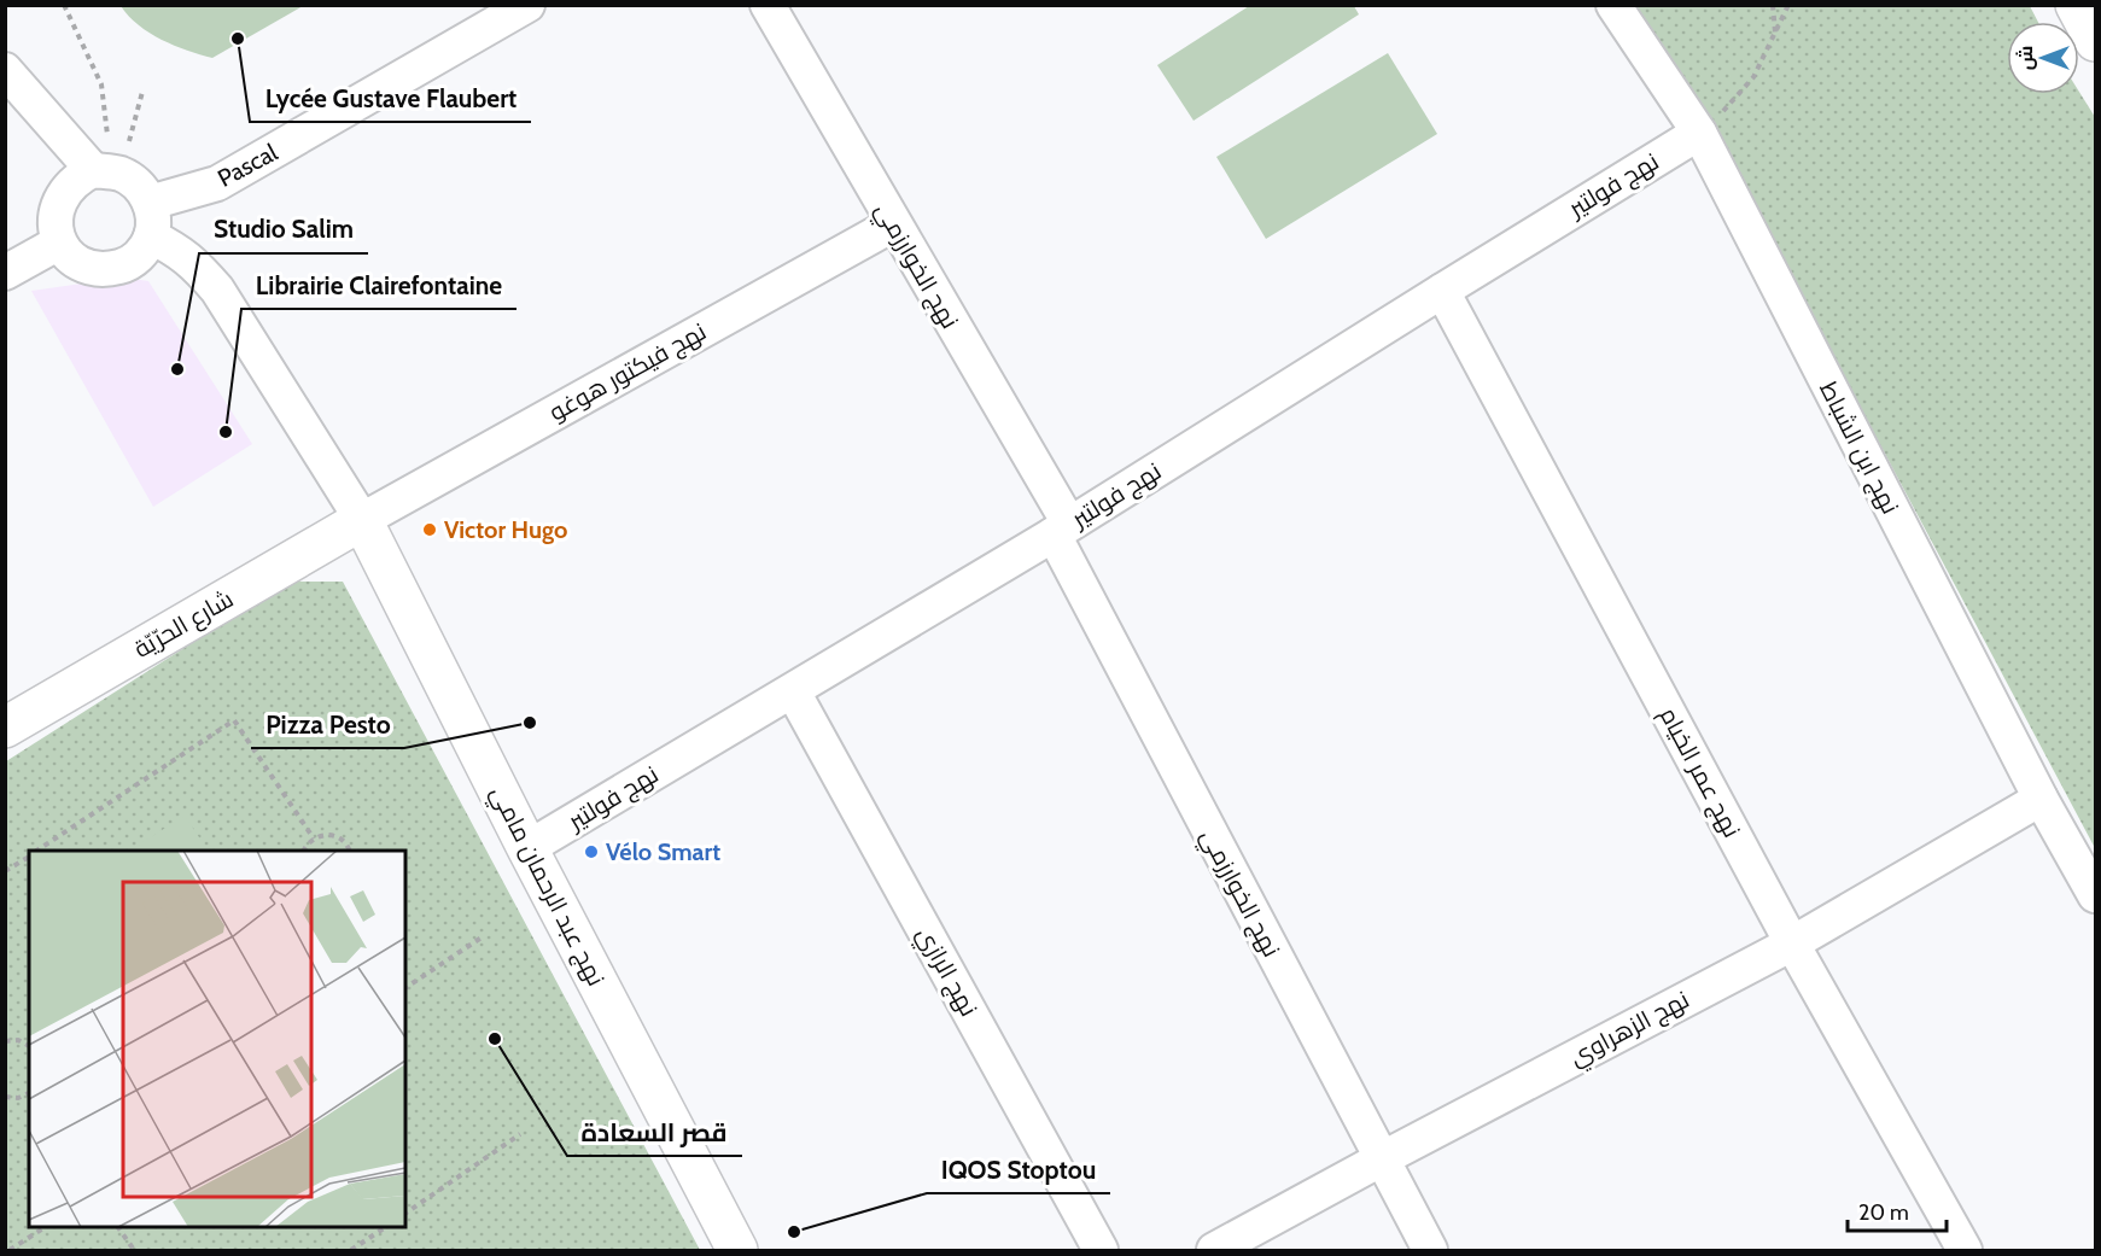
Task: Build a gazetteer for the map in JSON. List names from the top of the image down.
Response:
{
  "streets": {
    "street": [
      "Pascal",
      "نهج فولتير",
      "نهج الخوارزمي",
      "نهج فيكتور هوغو",
      "نهج ابن الشباط",
      "شارع الحرّيّة",
      "نهج عمر الخيام",
      "نهج عبد الرحمان مامي",
      "نهج الرازي",
      "نهج الزهراوي"
    ]
  },
  "crossings": [
    ["نهج فولتير", "نهج الخوارزمي"],
    ["نهج فولتير", "نهج ابن الشباط"],
    ["نهج فولتير", "نهج عمر الخيام"],
    ["نهج فولتير", "نهج عبد الرحمان مامي"],
    ["نهج فولتير", "نهج الرازي"],
    ["نهج الخوارزمي", "نهج فيكتور هوغو"],
    ["نهج الخوارزمي", "نهج الزهراوي"],
    ["نهج فيكتور هوغو", "شارع الحرّيّة"],
    ["نهج فيكتور هوغو", "نهج عبد الرحمان مامي"],
    ["نهج ابن الشباط", "نهج الزهراوي"],
    ["شارع الحرّيّة", "نهج عبد الرحمان مامي"],
    ["نهج عمر الخيام", "نهج الزهراوي"]
  ],
  "places": [
    "Lycée Gustave Flaubert",
    "Studio Salim",
    "Librairie Clairefontaine",
    "Victor Hugo",
    "Pizza Pesto",
    "Vélo Smart",
    "قصر السعادة",
    "IQOS Stoptou"
  ],
  "scale_bar": "20 m",
  "north": "left"
}
